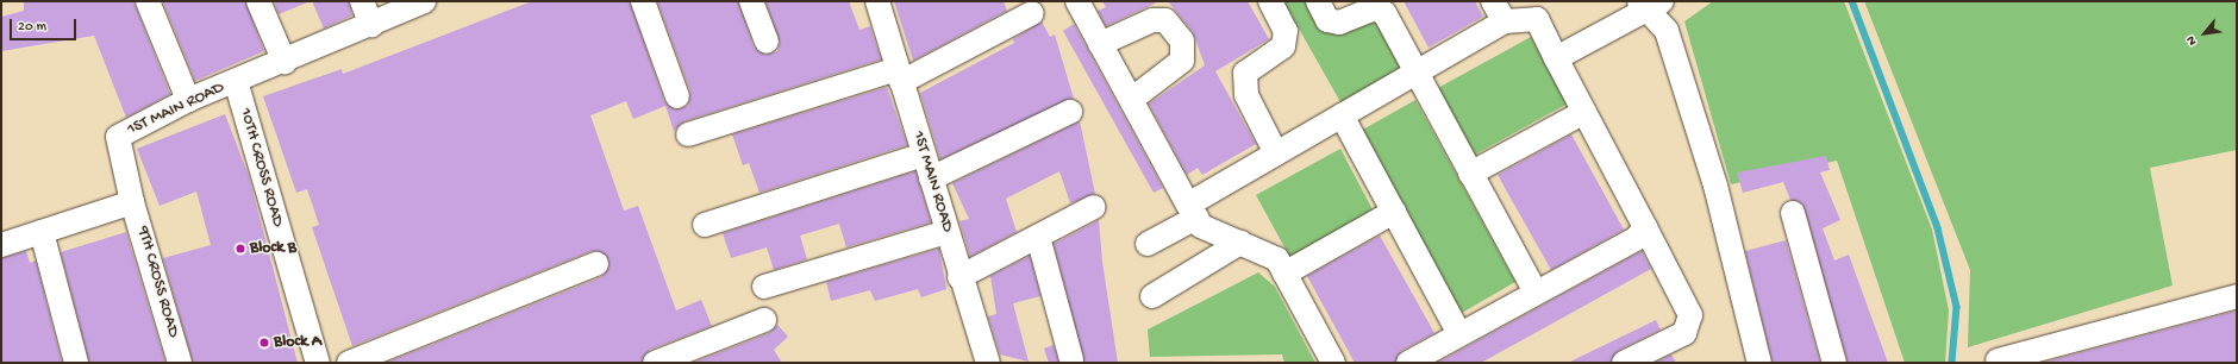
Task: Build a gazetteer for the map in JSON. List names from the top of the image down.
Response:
{
  "streets": {
    "street": ["1ST MAIN ROAD", "10TH CROSS ROAD", "9TH CROSS ROAD"]
  },
  "crossings": [
    ["1ST MAIN ROAD", "10TH CROSS ROAD"],
    ["1ST MAIN ROAD", "9TH CROSS ROAD"]
  ],
  "places": ["Block B", "Block A"],
  "scale_bar": "20 m",
  "north": "bottom left"
}
